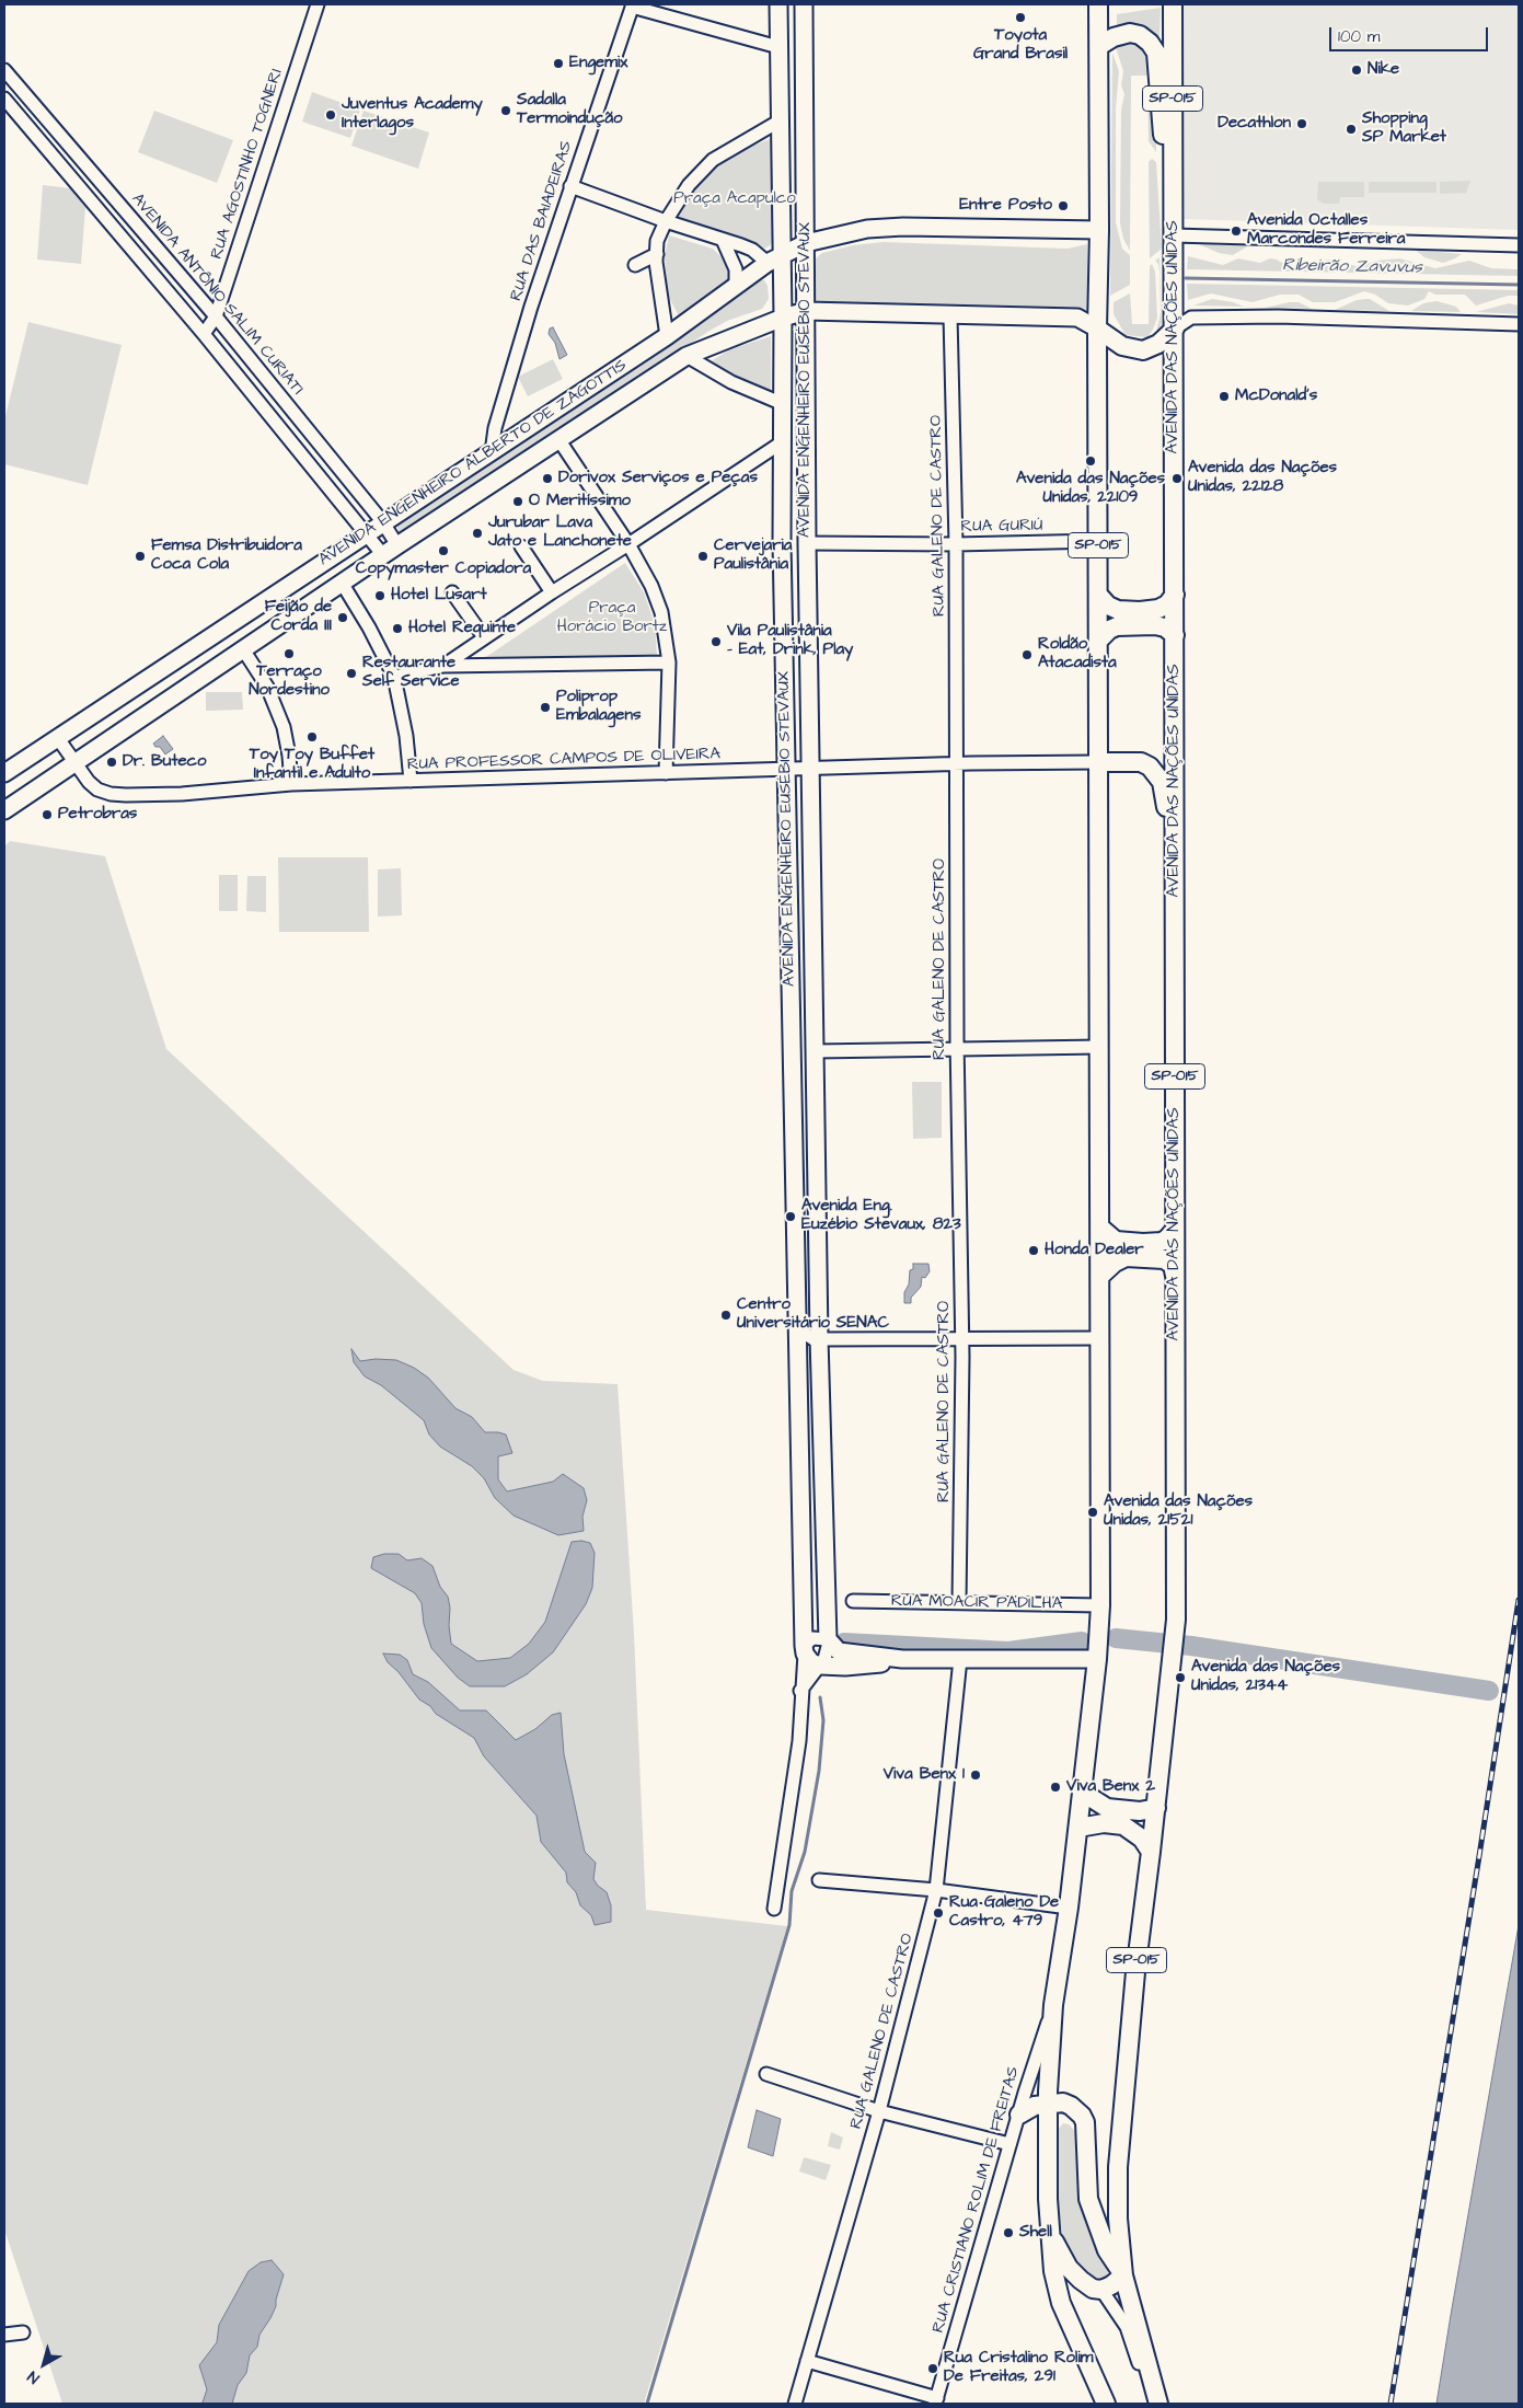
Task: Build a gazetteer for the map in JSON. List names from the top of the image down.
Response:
{
  "streets": {
    "highway": ["SP-015", "AVENIDA DAS NAÇÕES UNIDAS"],
    "main road": ["AVENIDA ENGENHEIRO EUSÉBIO STEVAUX", "AVENIDA ENGENHEIRO ALBERTO DE ZAGOTTIS"],
    "street": [
      "RUA AGOSTINHO TOGNERI",
      "RUA DAS BAIADEIRAS",
      "AVENIDA ANTÔNIO SALIM CURIATI",
      "RUA GALENO DE CASTRO",
      "RUA GURIÚ",
      "RUA PROFESSOR CAMPOS DE OLIVEIRA",
      "RUA MOACIR PADILHA",
      "RUA CRISTIANO ROLIM DE FREITAS"
    ]
  },
  "crossings": [
    ["SP-015", "RUA GURIÚ"],
    ["SP-015", "RUA PROFESSOR CAMPOS DE OLIVEIRA"],
    ["SP-015", "RUA MOACIR PADILHA"],
    ["SP-015", "RUA CRISTIANO ROLIM DE FREITAS"],
    ["RUA AGOSTINHO TOGNERI", "AVENIDA ANTÔNIO SALIM CURIATI"],
    ["RUA DAS BAIADEIRAS", "AVENIDA ENGENHEIRO ALBERTO DE ZAGOTTIS"],
    ["AVENIDA ANTÔNIO SALIM CURIATI", "AVENIDA ENGENHEIRO ALBERTO DE ZAGOTTIS"],
    ["AVENIDA ENGENHEIRO EUSÉBIO STEVAUX", "AVENIDA ENGENHEIRO ALBERTO DE ZAGOTTIS"],
    ["AVENIDA ENGENHEIRO EUSÉBIO STEVAUX", "RUA GURIÚ"],
    ["AVENIDA ENGENHEIRO EUSÉBIO STEVAUX", "RUA PROFESSOR CAMPOS DE OLIVEIRA"],
    ["AVENIDA ENGENHEIRO ALBERTO DE ZAGOTTIS", "RUA PROFESSOR CAMPOS DE OLIVEIRA"],
    ["RUA GALENO DE CASTRO", "RUA GURIÚ"],
    ["RUA GALENO DE CASTRO", "RUA PROFESSOR CAMPOS DE OLIVEIRA"],
    ["RUA GALENO DE CASTRO", "RUA MOACIR PADILHA"]
  ],
  "water": ["Ribeirão Zavuvus"],
  "parks": ["Praça Acapulco", "Praça Horácio Bortz"],
  "places": [
    "Toyota Grand Brasil",
    "Engemix",
    "Nike",
    "Sadalla Termoindução",
    "Juventus Academy Interlagos",
    "Decathlon",
    "Shopping SP Market",
    "Entre Posto",
    "Avenida Octalles Marcondes Ferreira",
    "McDonald's",
    "Avenida das Nações Unidas, 22109",
    "Dorivox Serviços e Peças",
    "Avenida das Nações Unidas, 22128",
    "O Meritíssimo",
    "Jurubar Lava Jato e Lanchonete",
    "Copymaster Copiadora",
    "Femsa Distribuidora Coca Cola",
    "Cervejaria Paulistânia",
    "Hotel Lusart",
    "Feijão de Corda III",
    "Hotel Requinte",
    "Vila Paulistânia - Eat, Drink, Play",
    "Terraço Nordestino",
    "Roldão Atacadista",
    "Restaurante Self Service",
    "Poliprop Embalagens",
    "Toy Toy Buffet Infantil e Adulto",
    "Dr. Buteco",
    "Petrobras",
    "Avenida Eng. Euzébio Stevaux, 823",
    "Honda Dealer",
    "Centro Universitário SENAC",
    "Avenida das Nações Unidas, 21521",
    "Avenida das Nações Unidas, 21344",
    "Viva Benx 1",
    "Viva Benx 2",
    "Rua Galeno De Castro, 479",
    "Shell",
    "Rua Cristalino Rolim De Freitas, 291"
  ],
  "scale_bar": "100 m",
  "north": "bottom left"
}
